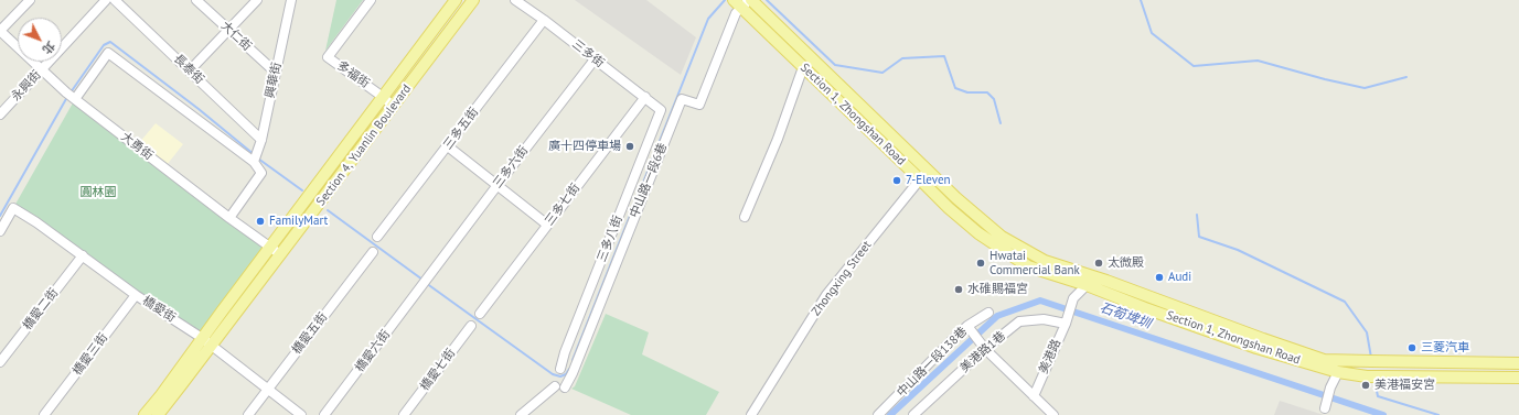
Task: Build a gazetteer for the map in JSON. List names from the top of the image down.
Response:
{
  "streets": {
    "main road": ["Section 1, Zhongshan Road", "Section 4, Yuanlin Boulevard"],
    "street": [
      "大仁街",
      "三多街",
      "長泰街",
      "多福街",
      "興華街",
      "永興街",
      "三多五街",
      "大勇街",
      "三多六街",
      "中山路一段6巷",
      "三多七街",
      "三多八街",
      "Zhongxing Street",
      "橋愛二街",
      "橋愛街",
      "橋愛五街",
      "橋愛六街",
      "美港路1巷",
      "橋愛三街",
      "美港路",
      "中山路一段138巷",
      "橋愛七街"
    ]
  },
  "crossings": [
    ["大仁街", "興華街"],
    ["三多街", "三多五街"],
    ["三多街", "三多六街"],
    ["三多街", "三多七街"],
    ["三多街", "三多八街"],
    ["長泰街", "興華街"],
    ["多福街", "Section 4, Yuanlin Boulevard"],
    ["興華街", "大勇街"],
    ["永興街", "大勇街"],
    ["Section 1, Zhongshan Road", "中山路一段6巷"],
    ["Section 1, Zhongshan Road", "Zhongxing Street"],
    ["Section 1, Zhongshan Road", "美港路"],
    ["Section 4, Yuanlin Boulevard", "大勇街"],
    ["Section 4, Yuanlin Boulevard", "橋愛街"],
    ["三多六街", "橋愛六街"],
    ["橋愛二街", "橋愛街"],
    ["橋愛街", "橋愛五街"],
    ["橋愛街", "橋愛三街"],
    ["美港路1巷", "美港路"]
  ],
  "water": ["石筍埤圳"],
  "parks": ["圓林園"],
  "places": [
    "廣十四停車場",
    "7-Eleven",
    "FamilyMart",
    "Hwatai Commercial Bank",
    "太微殿",
    "Audi",
    "水碓賜福宮",
    "三菱汽車",
    "美港福安宮"
  ],
  "north": "bottom right"
}
